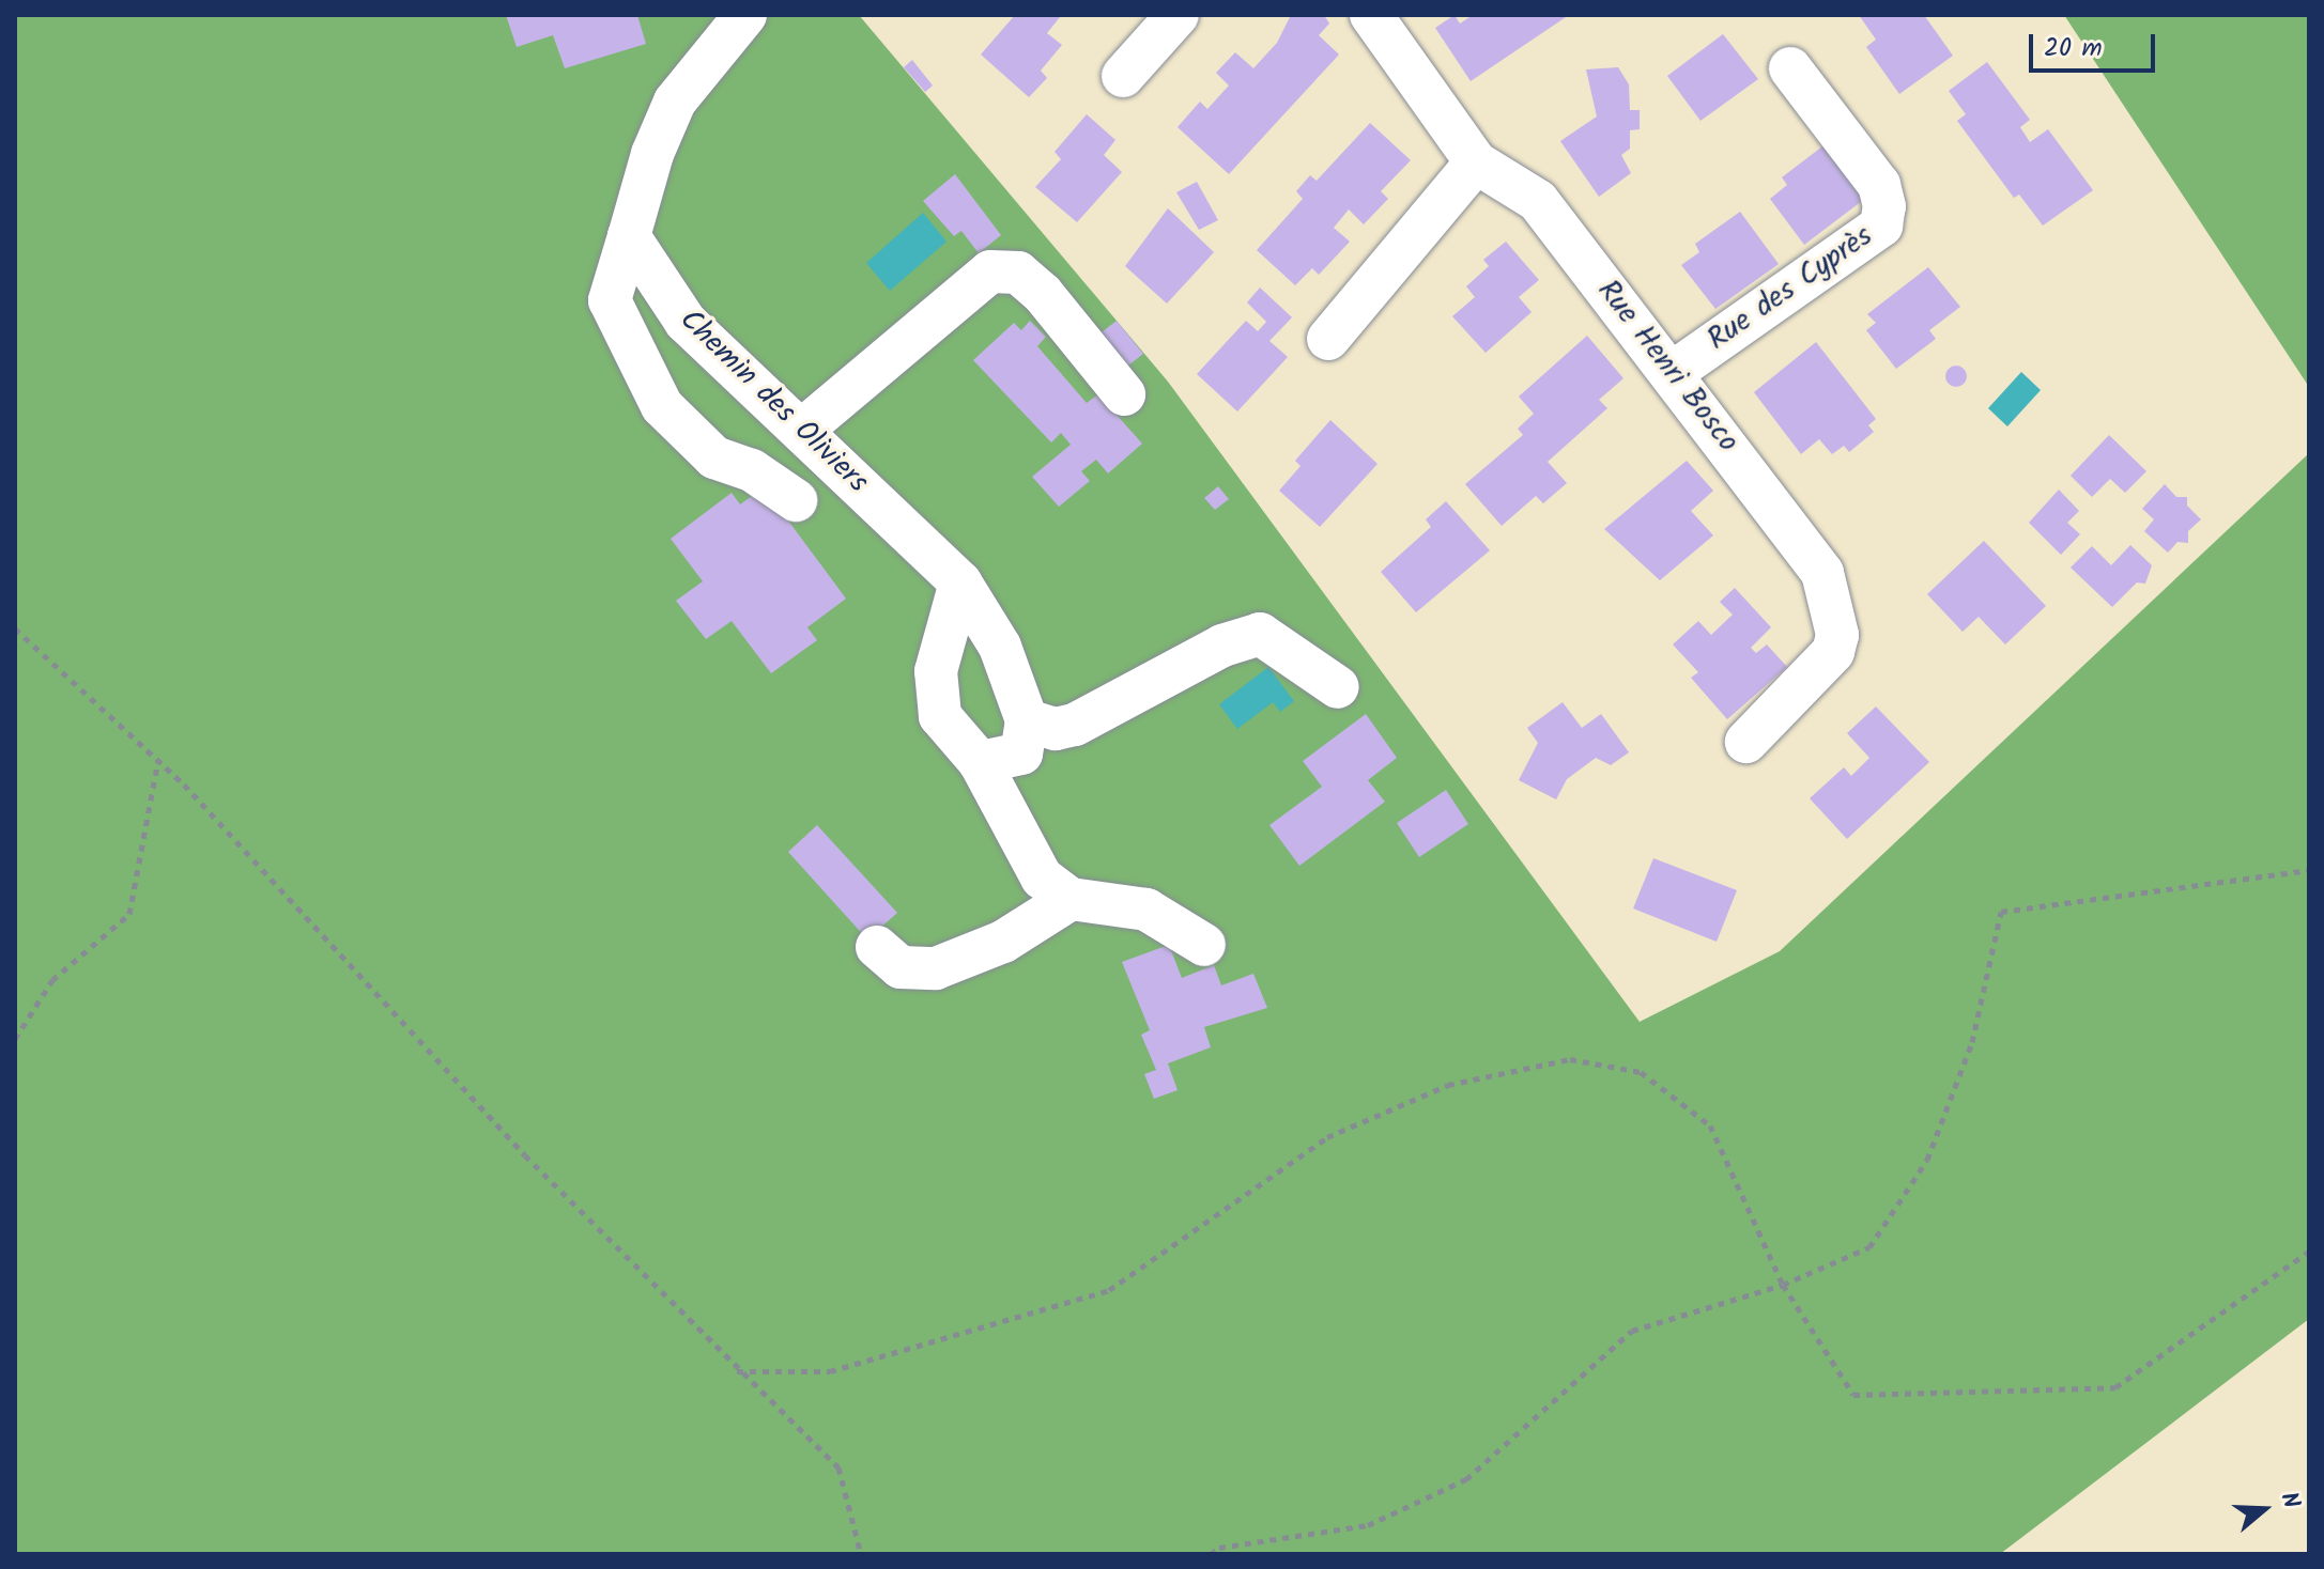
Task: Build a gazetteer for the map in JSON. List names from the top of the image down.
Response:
{
  "streets": {
    "street": ["Rue des Cyprès", "Rue Henri Bosco", "Chemin des Oliviers"]
  },
  "crossings": [
    ["Rue des Cyprès", "Rue Henri Bosco"]
  ],
  "scale_bar": "20 m",
  "north": "right"
}
